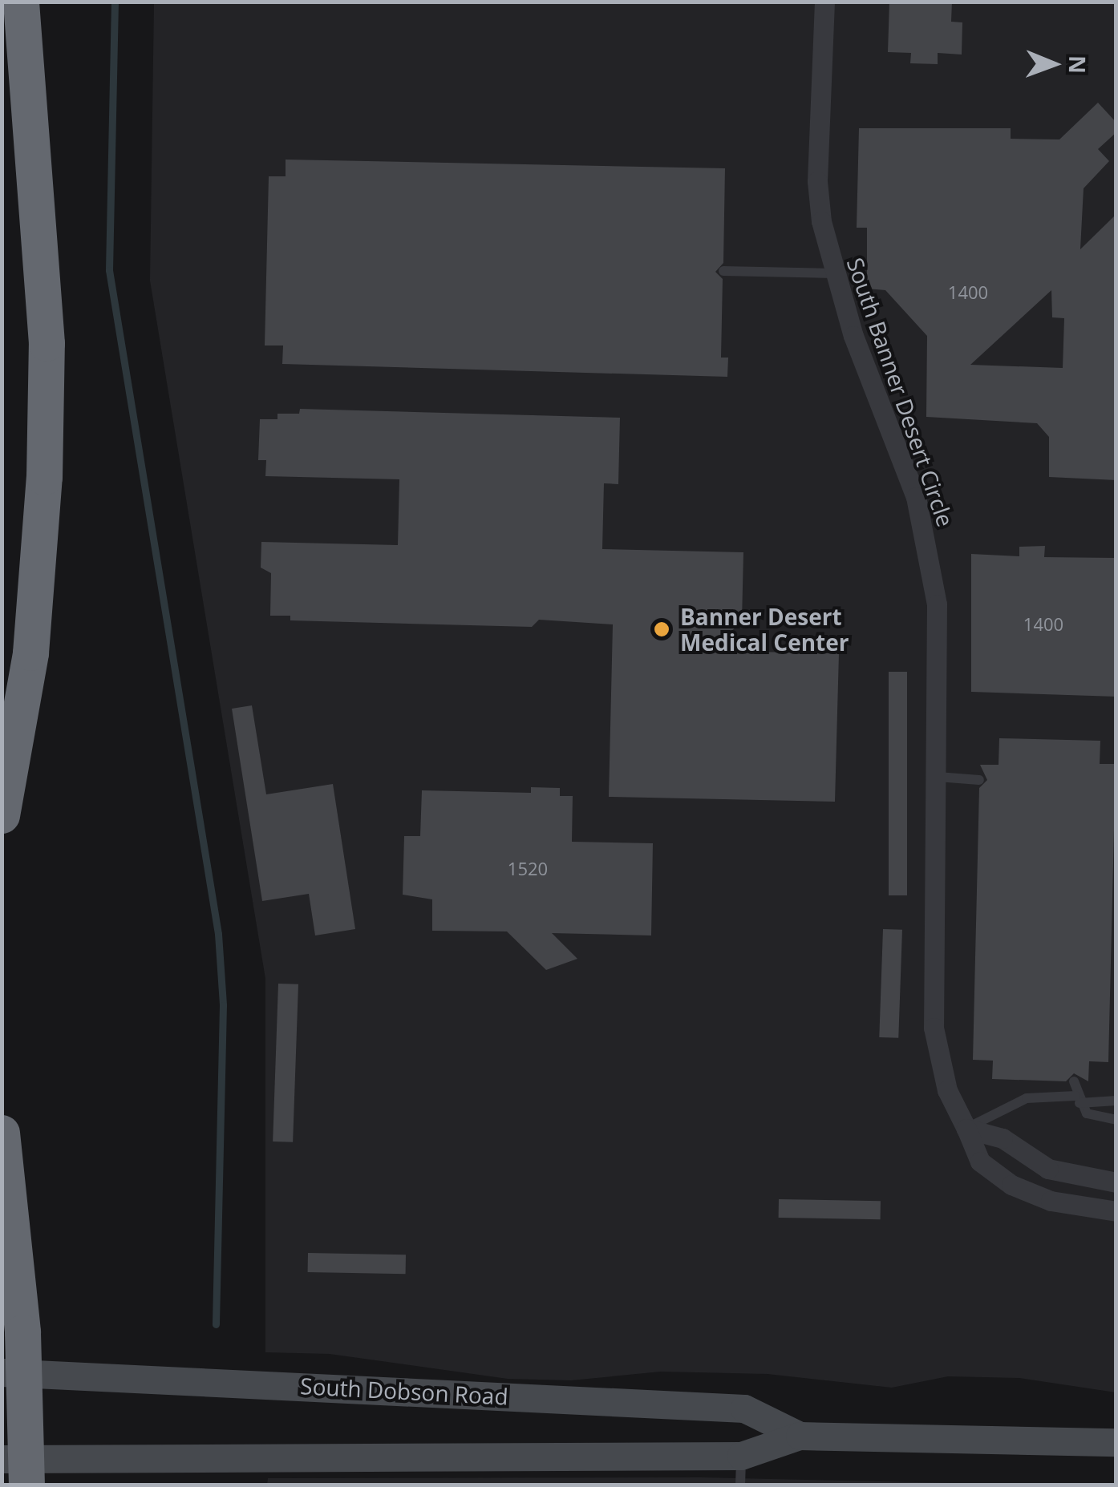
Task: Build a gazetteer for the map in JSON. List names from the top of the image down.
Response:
{
  "streets": {
    "main road": ["South Dobson Road"],
    "street": ["South Banner Desert Circle"]
  },
  "places": ["Banner Desert Medical Center"],
  "house_numbers": ["1400", "1400", "1520"],
  "north": "right"
}
